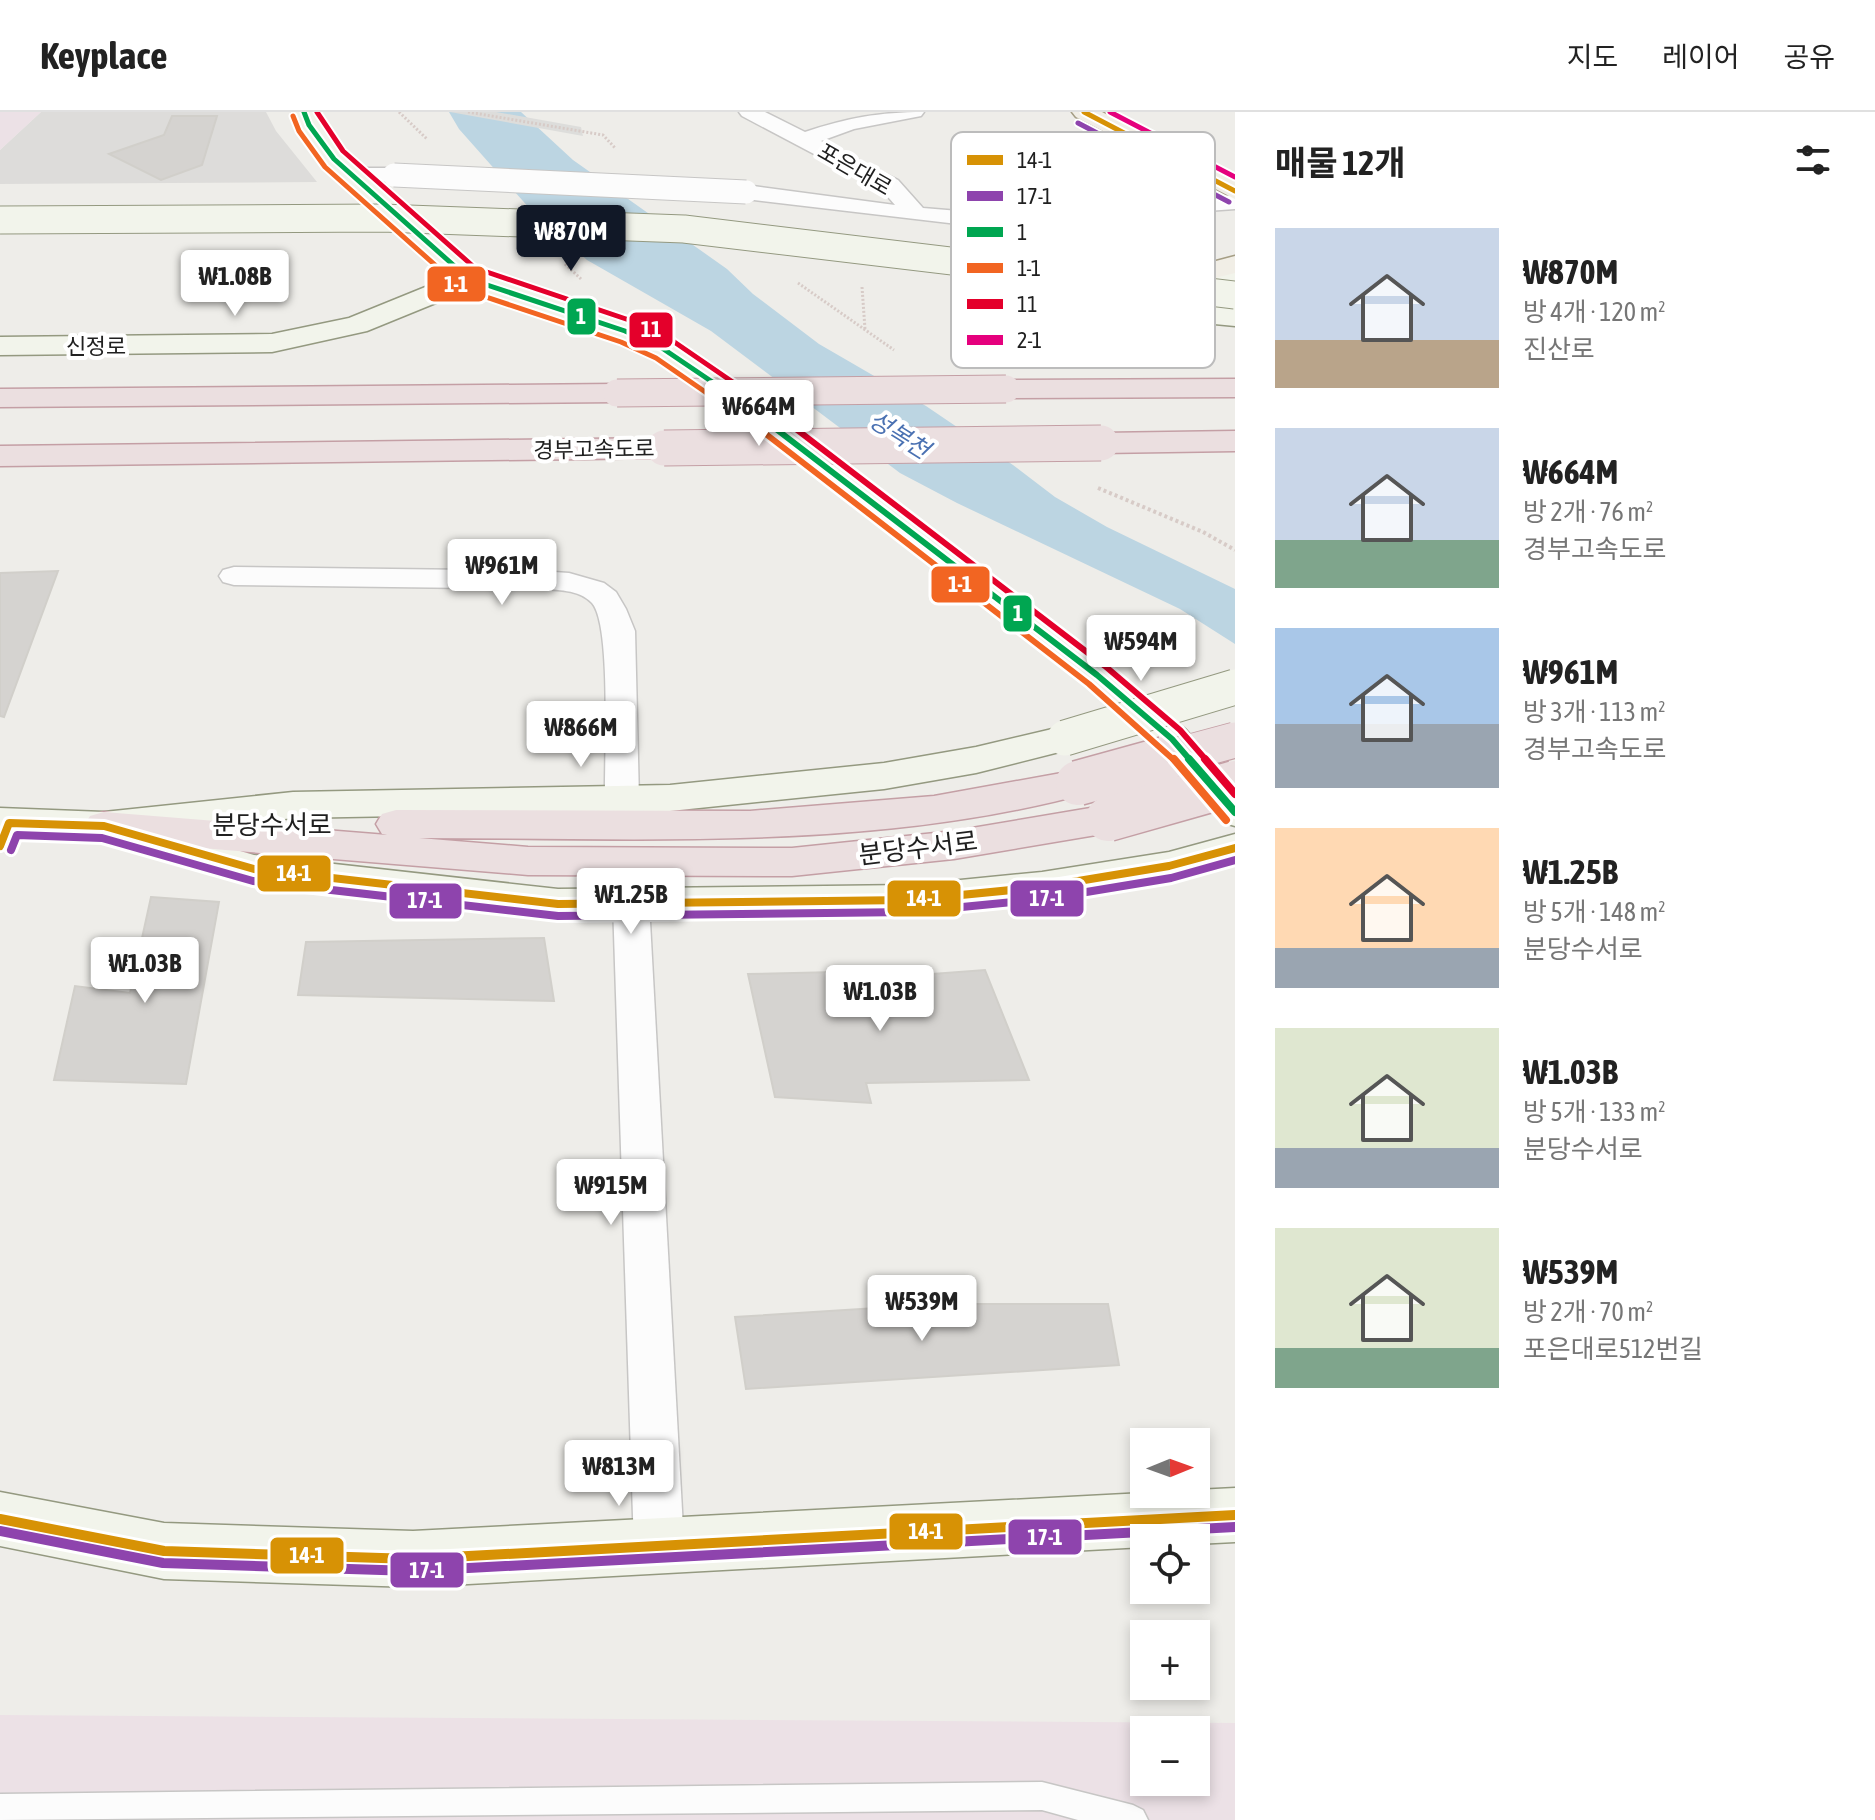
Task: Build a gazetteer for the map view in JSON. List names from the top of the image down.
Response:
{
  "streets": {
    "highway": ["경부고속도로", "분당수서로"],
    "street": ["포은대로", "신정로"]
  },
  "water": ["성복천"],
  "lines": [
    "transit line 14-1",
    "transit line 1",
    "transit line 11",
    "transit line 2-1",
    "transit line 1-1",
    "transit line 17-1"
  ],
  "legend": [
    "14-1",
    "17-1",
    "1",
    "1-1",
    "11",
    "2-1"
  ],
  "north": "right",
  "page": {
    "header": "Keyplace",
    "nav": ["지도", "레이어", "공유"],
    "heading": "매물 12개",
    "price": [
      "₩870M",
      "₩1.08B",
      "₩664M",
      "₩961M",
      "₩594M",
      "₩866M",
      "₩1.25B",
      "₩1.03B",
      "₩1.03B",
      "₩915M",
      "₩539M",
      "₩813M"
    ],
    "list": [
      {
        "name": "₩870M",
        "note": "방 4개 · 120 m² · 진산로"
      },
      {
        "name": "₩664M",
        "note": "방 2개 · 76 m² · 경부고속도로"
      },
      {
        "name": "₩961M",
        "note": "방 3개 · 113 m² · 경부고속도로"
      },
      {
        "name": "₩1.25B",
        "note": "방 5개 · 148 m² · 분당수서로"
      },
      {
        "name": "₩1.03B",
        "note": "방 5개 · 133 m² · 분당수서로"
      },
      {
        "name": "₩539M",
        "note": "방 2개 · 70 m² · 포은대로512번길"
      }
    ],
    "map_buttons": ["+", "−"]
  }
}
